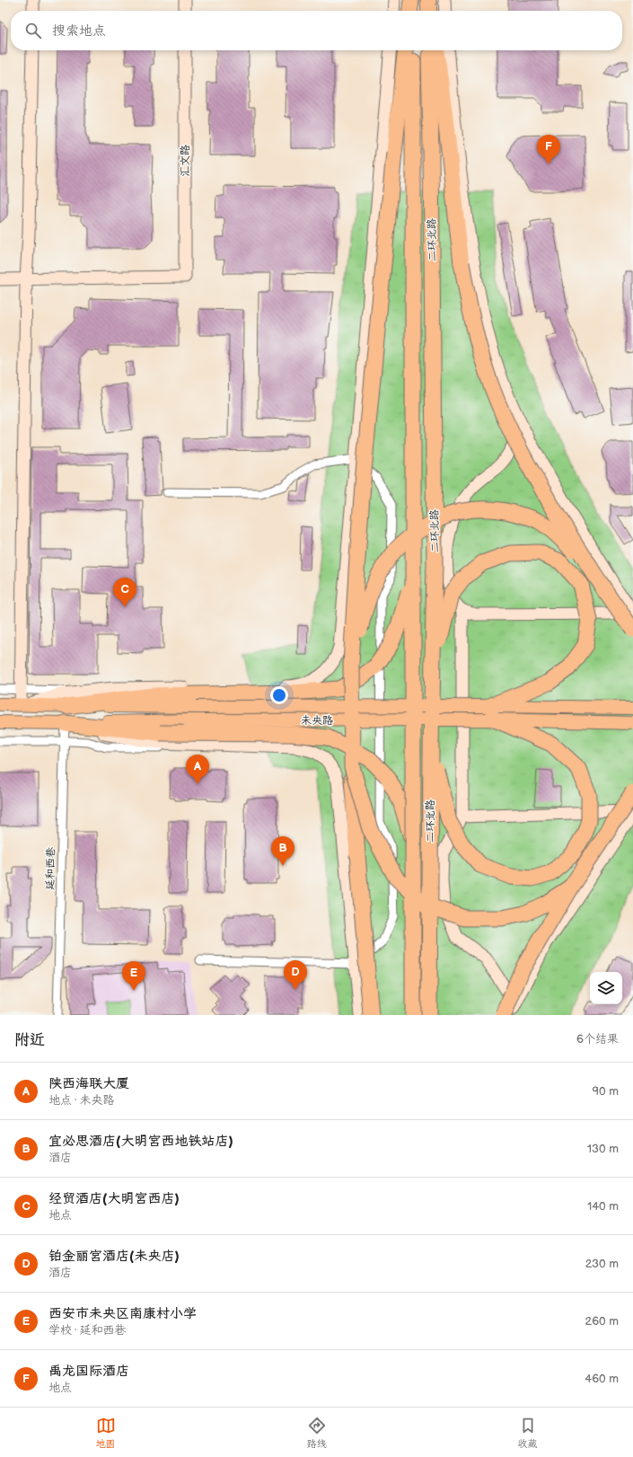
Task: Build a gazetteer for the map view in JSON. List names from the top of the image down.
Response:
{
  "streets": {
    "highway": ["二环北路"],
    "main road": ["汇文路", "未央路"],
    "street": ["延和西巷"]
  },
  "crossings": [
    ["未央路", "延和西巷"]
  ],
  "page": {
    "search": "搜索地点",
    "pins": [
      "F",
      "C",
      "A",
      "B",
      "D",
      "E"
    ],
    "heading": ["附近", "6个结果"],
    "list": [
      {
        "mark": "A",
        "name": "陕西海联大厦",
        "note": "地点 · 未央路",
        "value": "90 m"
      },
      {
        "mark": "B",
        "name": "宜必思酒店(大明宫西地铁站店)",
        "note": "酒店",
        "value": "130 m"
      },
      {
        "mark": "C",
        "name": "经贸酒店(大明宫西店)",
        "note": "地点",
        "value": "140 m"
      },
      {
        "mark": "D",
        "name": "铂金丽宫酒店(未央店)",
        "note": "酒店",
        "value": "230 m"
      },
      {
        "mark": "E",
        "name": "西安市未央区南康村小学",
        "note": "学校 · 延和西巷",
        "value": "260 m"
      },
      {
        "mark": "F",
        "name": "禹龙国际酒店",
        "note": "地点",
        "value": "460 m"
      }
    ],
    "nav": ["地图", "路线", "收藏"]
  }
}
